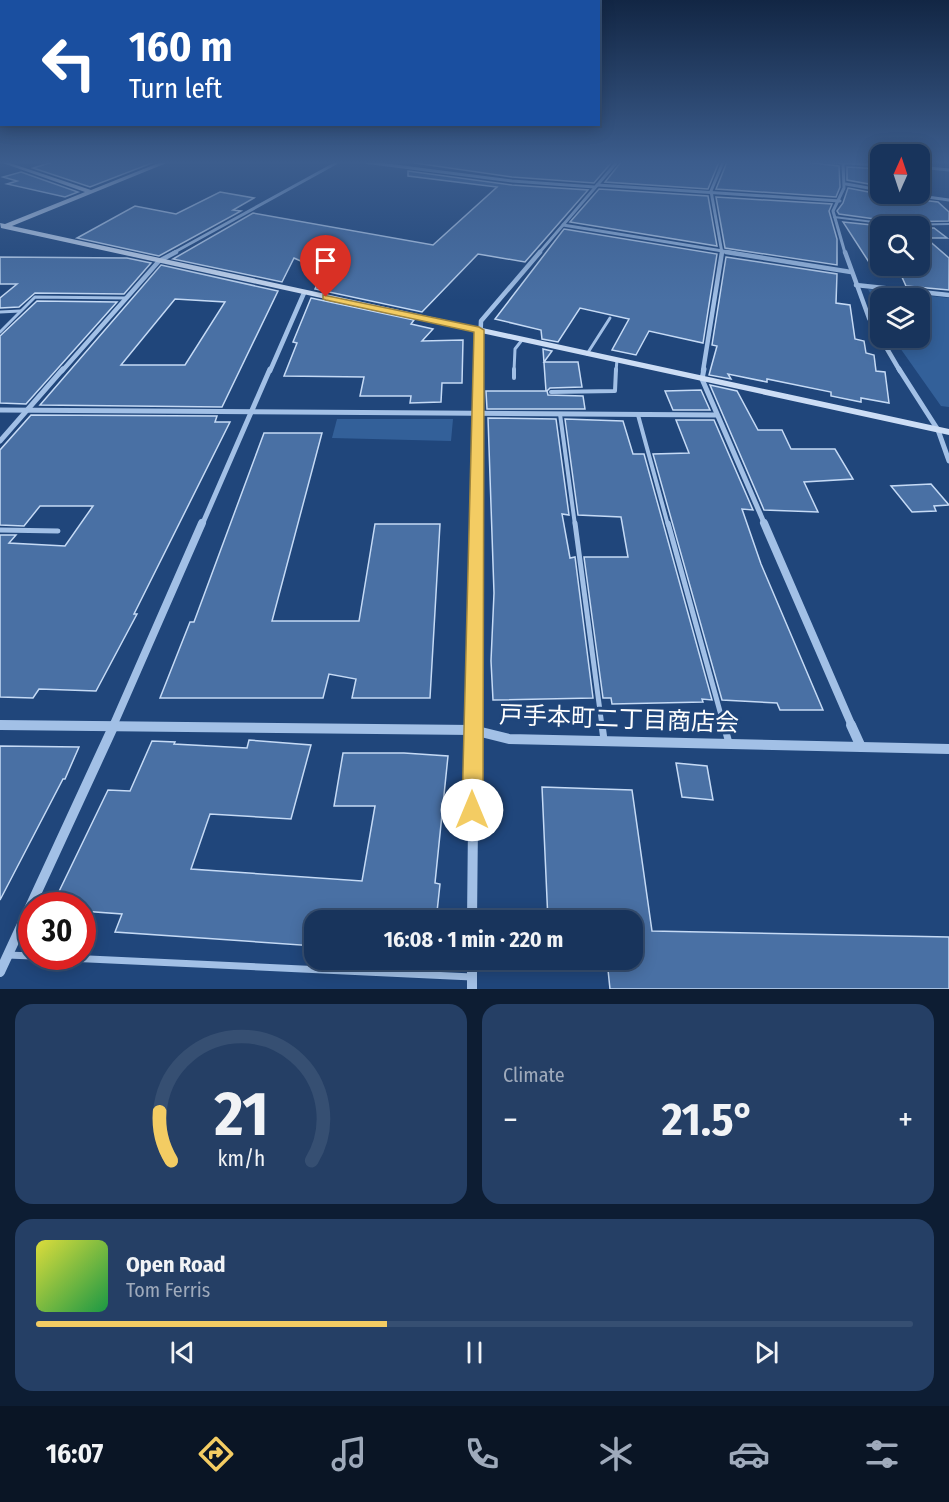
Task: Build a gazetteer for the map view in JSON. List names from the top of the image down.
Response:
{
  "streets": {
    "street": ["戸手本町二丁目商店会"]
  },
  "north": "top",
  "page": {
    "turn": ["160 m", "Turn left"],
    "limit": "30",
    "trip": "16:08 · 1 min · 220 m",
    "tile": "Climate",
    "heat": ["−", "21.5°", "+"],
    "song": ["Open Road", "Tom Ferris"],
    "tabs": "16:07",
    "gauge": ["21", "km/h"]
  }
}
